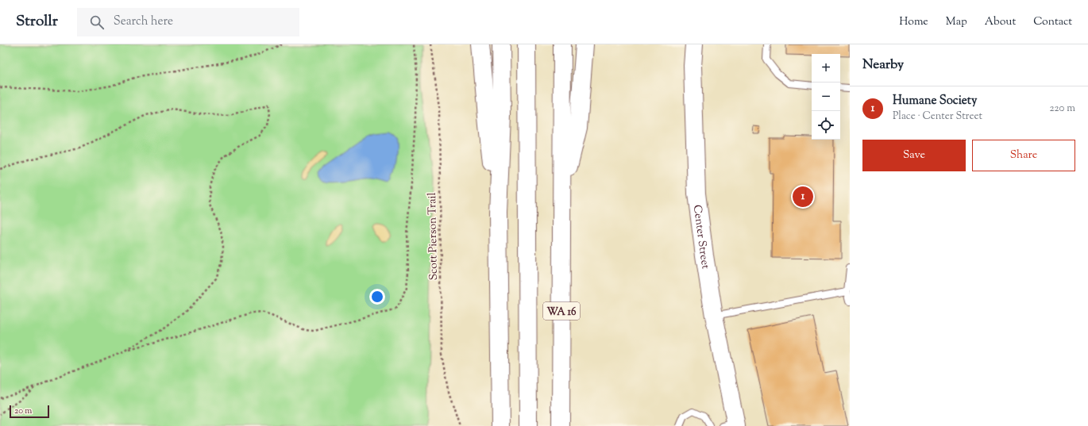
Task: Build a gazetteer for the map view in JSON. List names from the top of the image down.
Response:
{
  "streets": {
    "main road": ["Center Street", "WA 16"],
    "path": ["Scott Pierson Trail"]
  },
  "scale_bar": "20 m",
  "page": {
    "header": "Strollr",
    "search": "Search here",
    "nav": [
      "Home",
      "Map",
      "About",
      "Contact"
    ],
    "heading": "Nearby",
    "map_buttons": ["+", "−"],
    "list": [
      {
        "mark": "1",
        "name": "Humane Society",
        "note": "Place · Center Street",
        "value": "220 m"
      }
    ],
    "buttons": ["Save", "Share"],
    "pins": "1",
    "scale": "20 m"
  }
}
